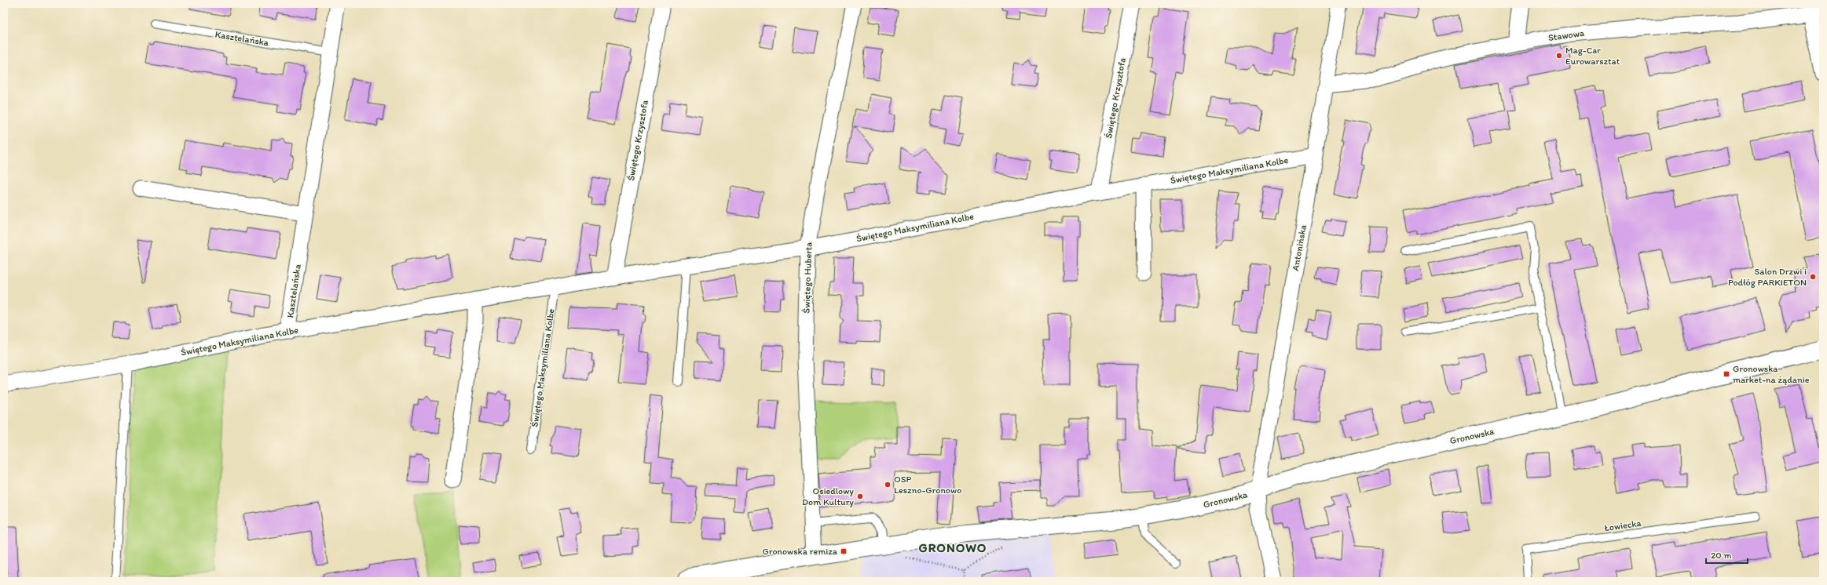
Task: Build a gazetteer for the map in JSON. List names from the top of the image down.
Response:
{
  "streets": {
    "street": [
      "Stawowa",
      "Kasztelańska",
      "Świętego Krzysztofa",
      "Świętego Maksymiliana Kolbe",
      "Antonińska",
      "Świętego Huberta",
      "Gronowska"
    ],
    "lane": ["Łowiecka"]
  },
  "crossings": [
    ["Stawowa", "Antonińska"],
    ["Kasztelańska", "Świętego Maksymiliana Kolbe"],
    ["Świętego Krzysztofa", "Świętego Maksymiliana Kolbe"],
    ["Świętego Maksymiliana Kolbe", "Antonińska"],
    ["Świętego Maksymiliana Kolbe", "Świętego Huberta"],
    ["Antonińska", "Gronowska"],
    ["Świętego Huberta", "Gronowska"]
  ],
  "districts": ["GRONOWO"],
  "places": {
    "other": [
      "Mag-Car Eurowarsztat",
      "Salon Drzwi i Podłóg PARKIETON",
      "OSP Leszno-Gronowo",
      "Osiedlowy Dom Kultury"
    ],
    "transit": ["Gronowska market-na żądanie", "Gronowska remiza"]
  },
  "scale_bar": "20 m"
}
